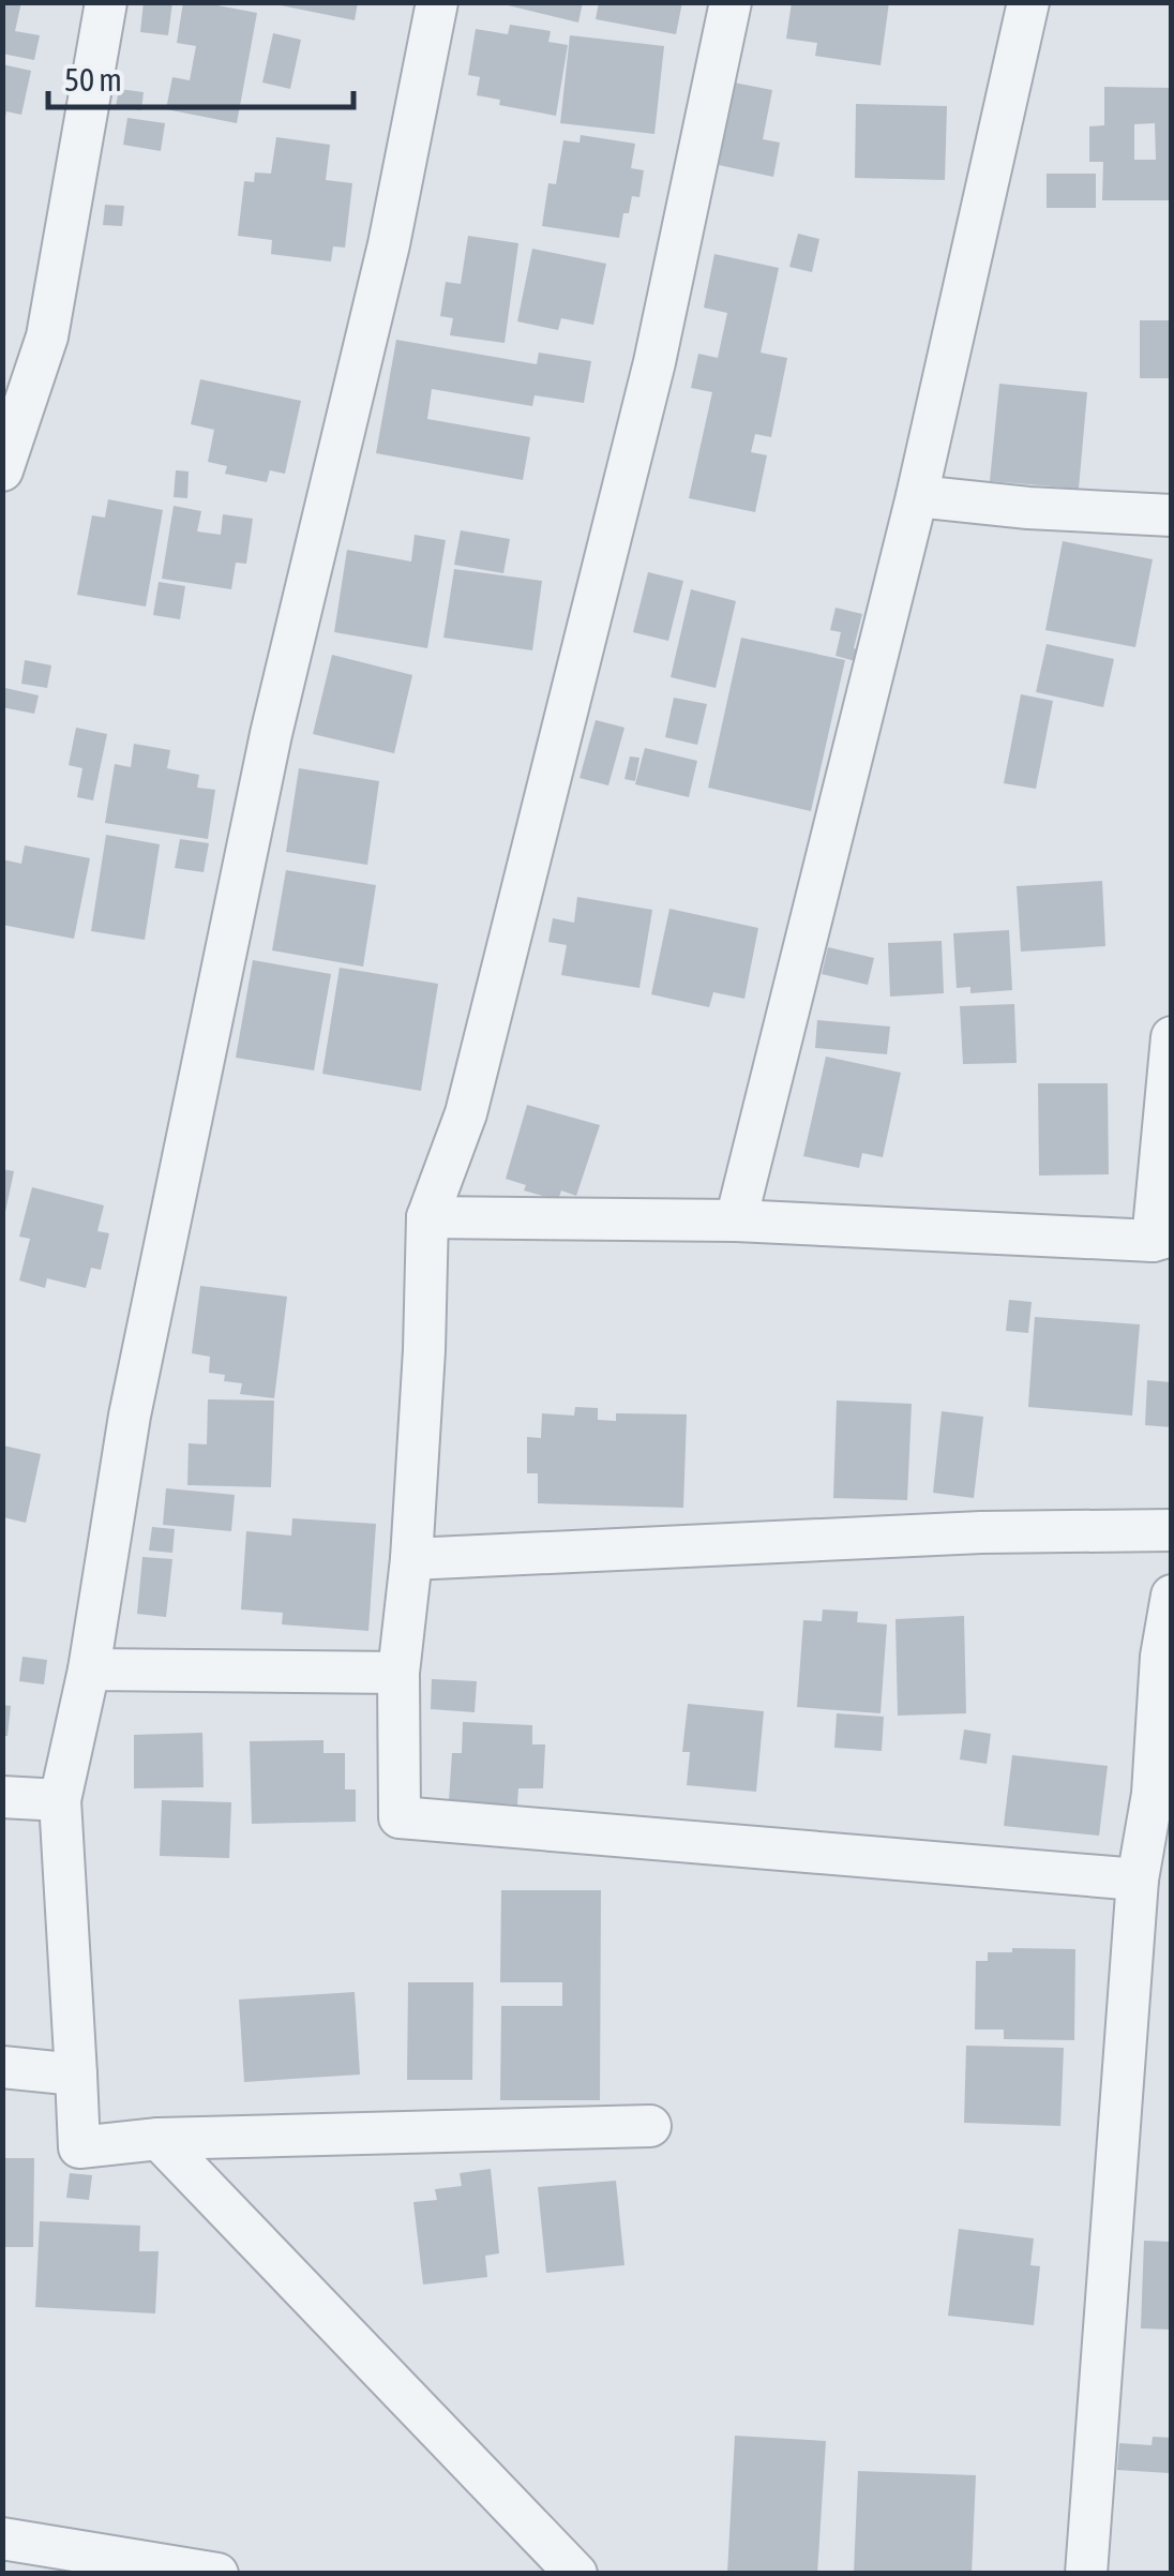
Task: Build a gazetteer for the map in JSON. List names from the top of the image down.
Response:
{
  "scale_bar": "50 m"
}
